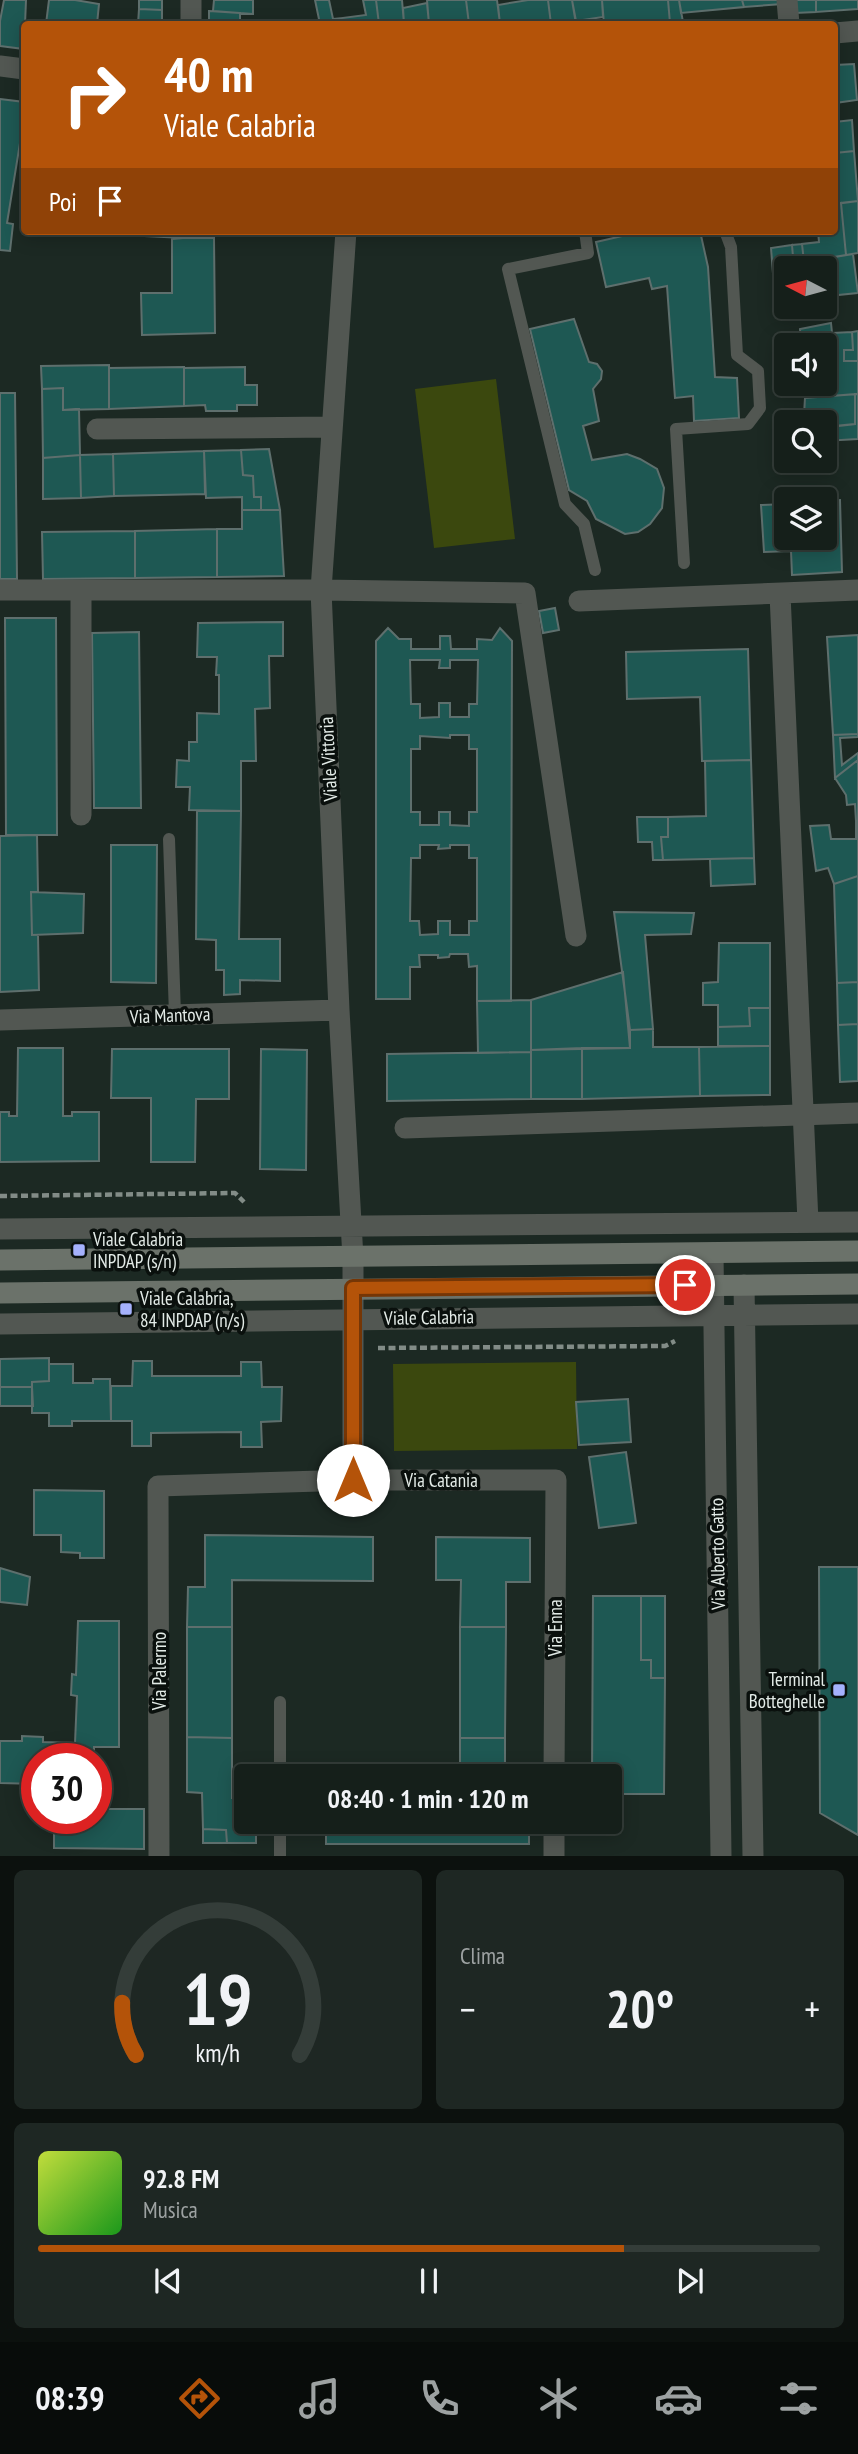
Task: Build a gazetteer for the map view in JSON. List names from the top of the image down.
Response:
{
  "streets": {
    "main road": ["Viale Calabria"],
    "street": [
      "Viale Vittoria",
      "Via Mantova",
      "Via Catania",
      "Via Alberto Gatto",
      "Via Enna",
      "Via Palermo"
    ]
  },
  "crossings": [
    ["Viale Vittoria", "Via Mantova"],
    ["Viale Vittoria", "Viale Calabria"],
    ["Viale Vittoria", "Via Catania"],
    ["Viale Calabria", "Via Alberto Gatto"],
    ["Via Catania", "Via Enna"],
    ["Via Catania", "Via Palermo"]
  ],
  "places": {
    "transit": ["Viale Calabria INPDAP (s/n)", "Viale Calabria, 84 INPDAP (n/s)", "Terminal Botteghelle"]
  },
  "north": "left",
  "page": {
    "turn": ["40 m", "Viale Calabria"],
    "then": "Poi",
    "limit": "30",
    "trip": "08:40 · 1 min · 120 m",
    "tile": "Clima",
    "heat": ["−", "20°", "+"],
    "song": ["92.8 FM", "Musica"],
    "tabs": "08:39",
    "gauge": ["19", "km/h"]
  }
}
